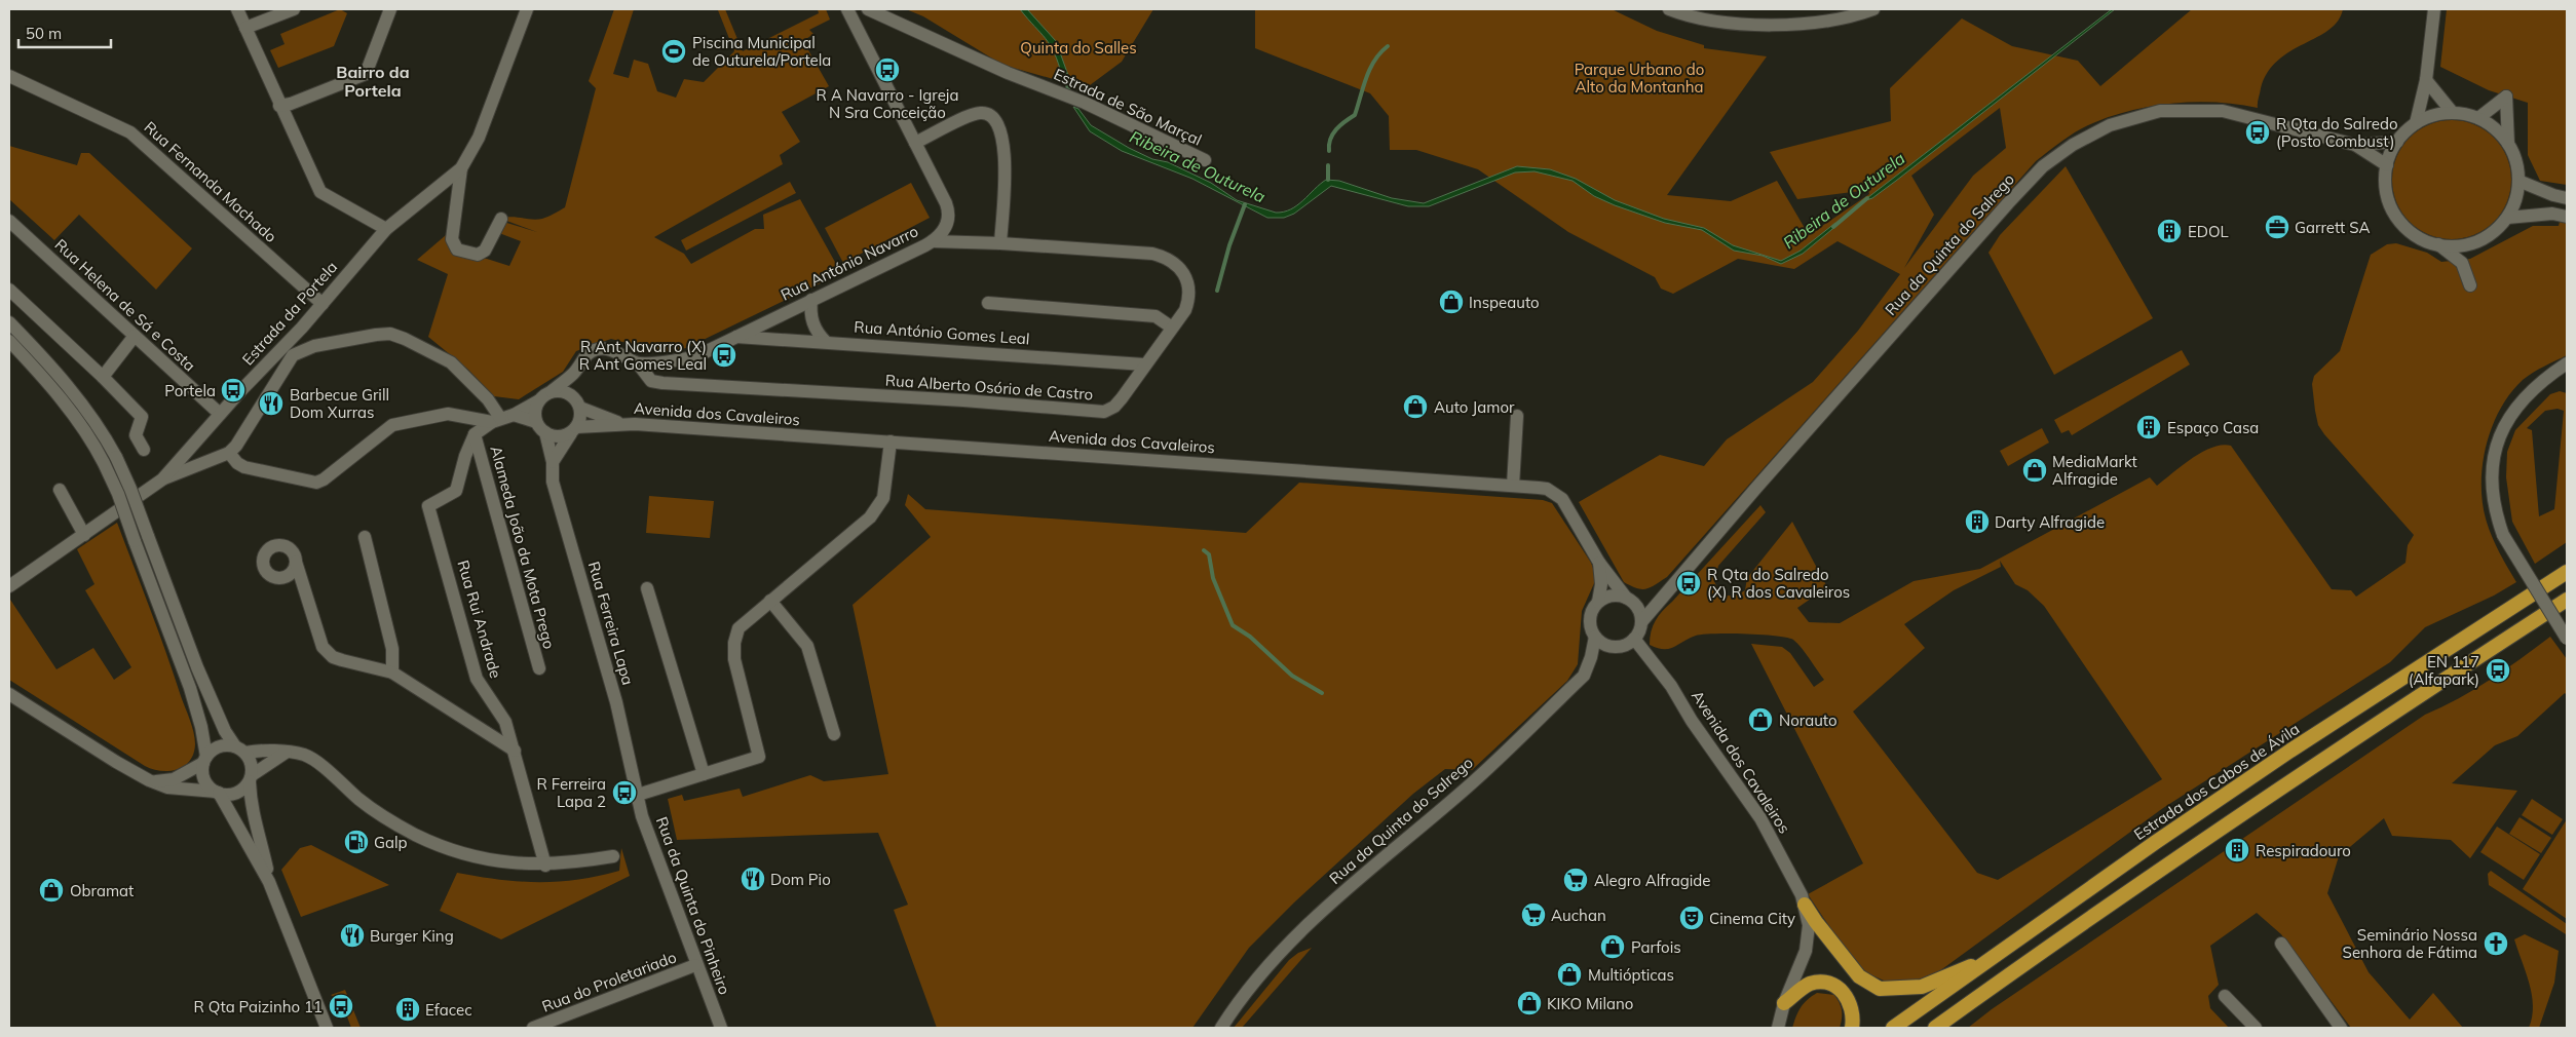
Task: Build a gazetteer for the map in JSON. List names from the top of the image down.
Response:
{
  "streets": {
    "highway": ["Estrada dos Cabos de Ávila"],
    "street": [
      "Estrada de São Marçal",
      "Rua Fernanda Machado",
      "Rua da Quinta do Salrego",
      "Rua António Navarro",
      "Rua Helena de Sá e Costa",
      "Estrada da Portela",
      "Rua António Gomes Leal",
      "Rua Alberto Osório de Castro",
      "Avenida dos Cavaleiros",
      "Alameda João da Mota Prego",
      "Rua Rui Andrade",
      "Rua Ferreira Lapa",
      "Rua da Quinta do Pinheiro",
      "Rua do Proletariado"
    ]
  },
  "crossings": [
    ["Rua Fernanda Machado", "Estrada da Portela"],
    ["Rua da Quinta do Salrego", "Avenida dos Cavaleiros"],
    ["Rua António Navarro", "Rua António Gomes Leal"],
    ["Rua António Navarro", "Rua Alberto Osório de Castro"],
    ["Rua Helena de Sá e Costa", "Estrada da Portela"],
    ["Rua António Gomes Leal", "Rua Alberto Osório de Castro"],
    ["Avenida dos Cavaleiros", "Rua Ferreira Lapa"],
    ["Alameda João da Mota Prego", "Rua Rui Andrade"],
    ["Rua Ferreira Lapa", "Rua da Quinta do Pinheiro"],
    ["Rua da Quinta do Pinheiro", "Rua do Proletariado"]
  ],
  "districts": ["Bairro da Portela"],
  "water": ["Ribeira de Outurela"],
  "parks": ["Quinta do Salles", "Parque Urbano do Alto da Montanha"],
  "places": {
    "sports": ["Piscina Municipal de Outurela/Portela"],
    "bus stop": [
      "R A Navarro - Igreja N Sra Conceição",
      "R Qta do Salredo (Posto Combust)",
      "R Ant Navarro (X) R Ant Gomes Leal",
      "Portela",
      "R Qta do Salredo (X) R dos Cavaleiros",
      "EN 117 (Alfapark)",
      "R Ferreira Lapa 2",
      "R Qta Paizinho 11"
    ],
    "office": ["Garrett SA"],
    "building": [
      "EDOL",
      "Espaço Casa",
      "Darty Alfragide",
      "Respiradouro",
      "Efacec"
    ],
    "shop": [
      "Inspeauto",
      "Auto Jamor",
      "MediaMarkt Alfragide",
      "Norauto",
      "Obramat",
      "Parfois",
      "Multiópticas",
      "KIKO Milano"
    ],
    "restaurant": ["Barbecue Grill Dom Xurras", "Dom Pio", "Burger King"],
    "fuel station": ["Galp"],
    "supermarket": ["Alegro Alfragide", "Auchan"],
    "theatre": ["Cinema City"],
    "church": ["Seminário Nossa Senhora de Fátima"]
  },
  "scale_bar": "50 m"
}
